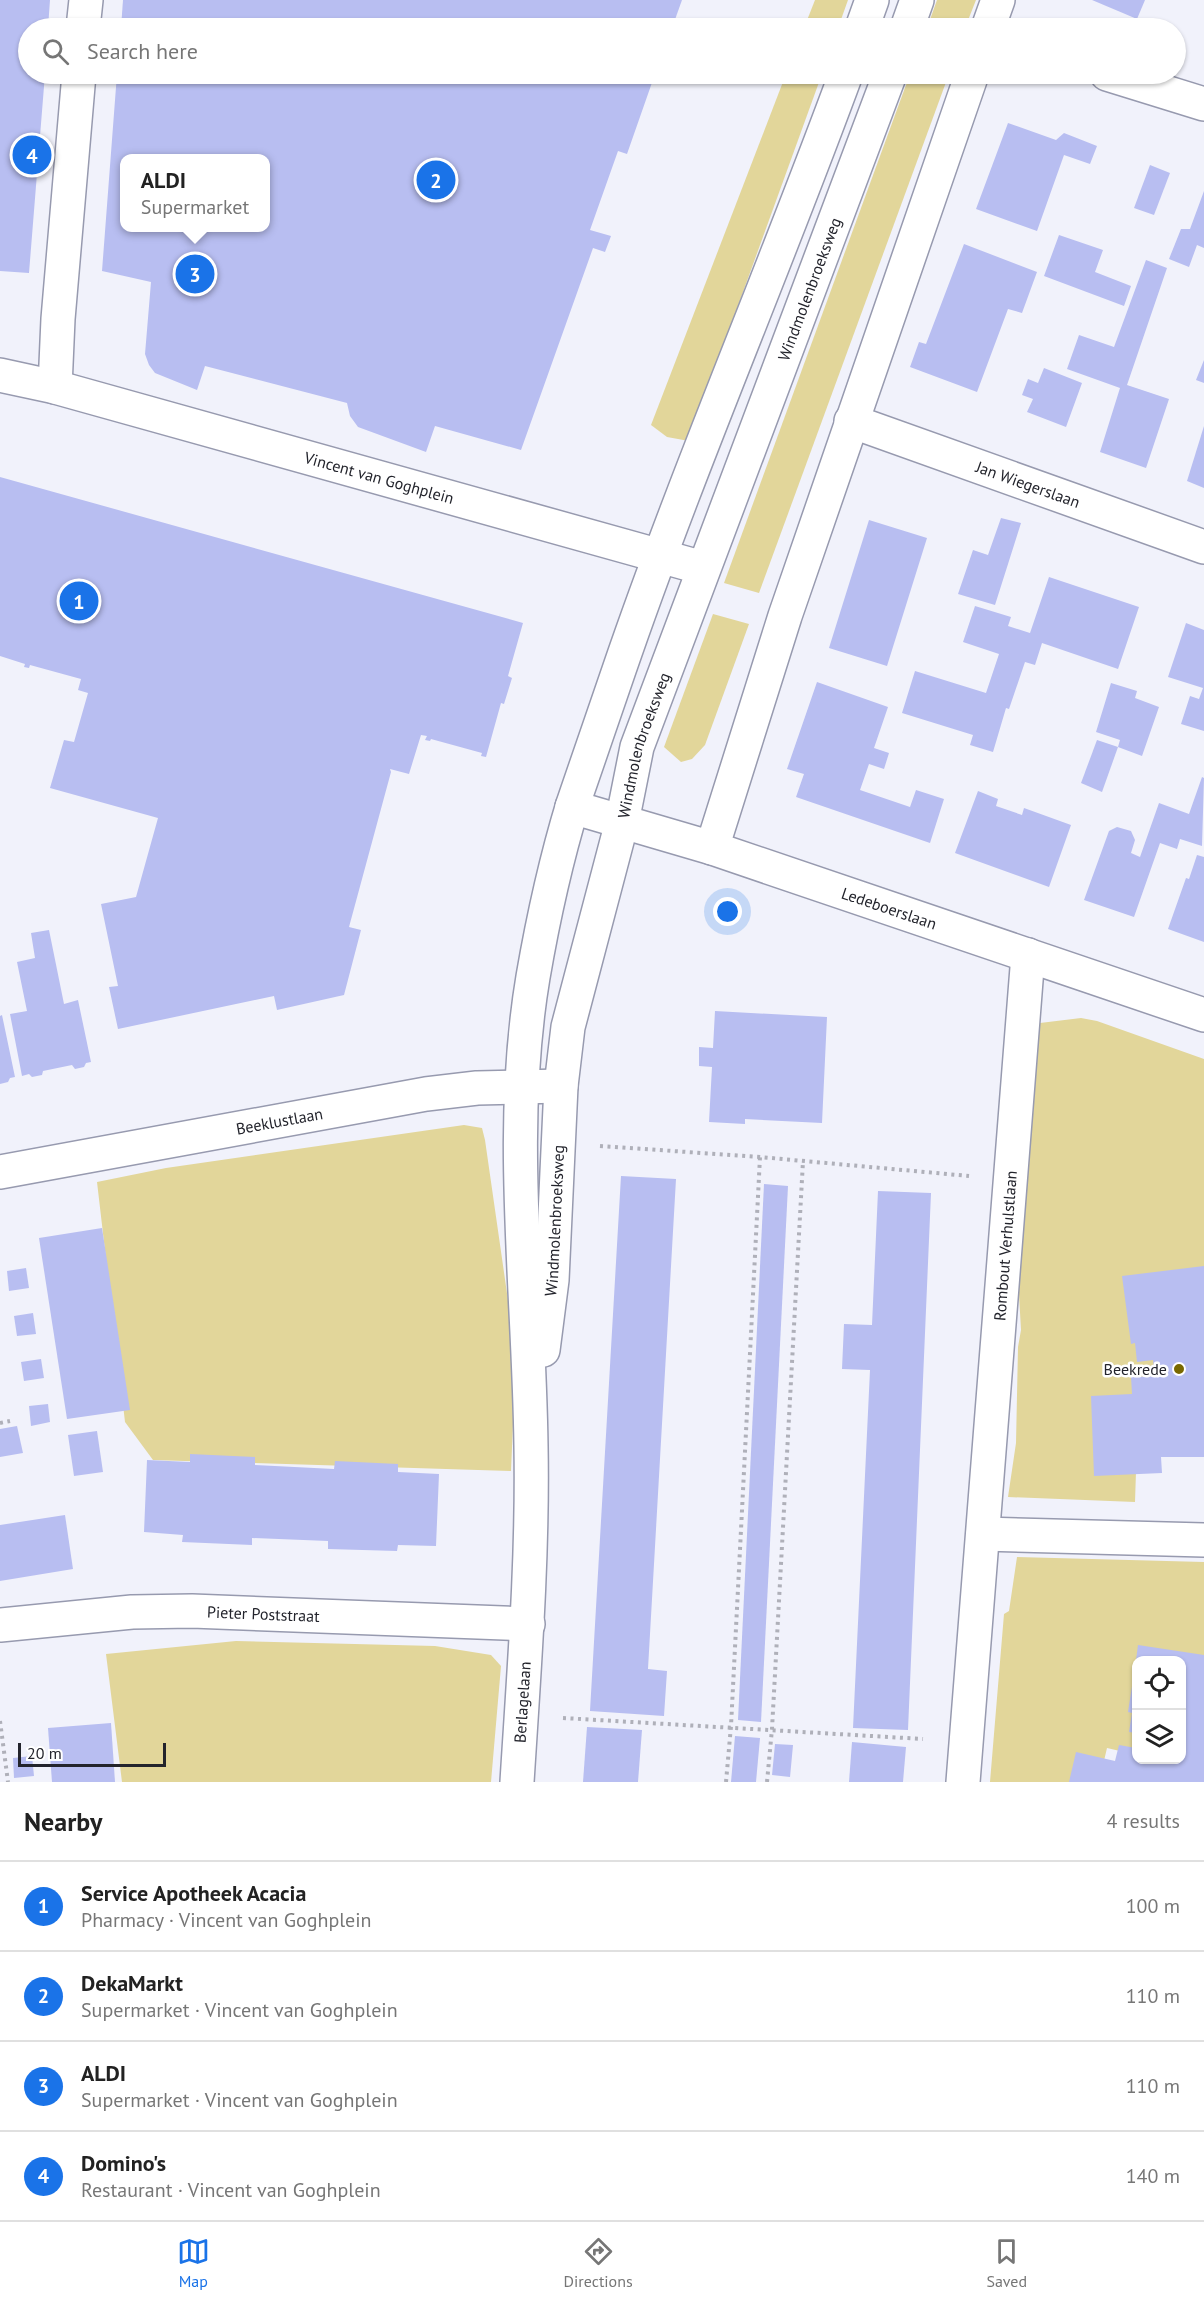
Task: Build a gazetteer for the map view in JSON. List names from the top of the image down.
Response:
{
  "streets": {
    "street": [
      "Windmolenbroeksweg",
      "Vincent van Goghplein",
      "Jan Wiegerslaan",
      "Ledeboerslaan",
      "Beeklustlaan",
      "Rombout Verhulstlaan",
      "Pieter Poststraat",
      "Berlagelaan"
    ]
  },
  "crossings": [
    ["Windmolenbroeksweg", "Vincent van Goghplein"],
    ["Windmolenbroeksweg", "Ledeboerslaan"],
    ["Windmolenbroeksweg", "Beeklustlaan"],
    ["Windmolenbroeksweg", "Pieter Poststraat"],
    ["Windmolenbroeksweg", "Berlagelaan"],
    ["Ledeboerslaan", "Rombout Verhulstlaan"],
    ["Pieter Poststraat", "Berlagelaan"]
  ],
  "places": ["Beekrede"],
  "scale_bar": "20 m",
  "page": {
    "search": "Search here",
    "pins": [
      "4",
      "2",
      "3",
      "1"
    ],
    "popup": ["ALDI", "Supermarket"],
    "scale": "20 m",
    "heading": ["Nearby", "4 results"],
    "list": [
      {
        "mark": "1",
        "name": "Service Apotheek Acacia",
        "note": "Pharmacy · Vincent van Goghplein",
        "value": "100 m"
      },
      {
        "mark": "2",
        "name": "DekaMarkt",
        "note": "Supermarket · Vincent van Goghplein",
        "value": "110 m"
      },
      {
        "mark": "3",
        "name": "ALDI",
        "note": "Supermarket · Vincent van Goghplein",
        "value": "110 m"
      },
      {
        "mark": "4",
        "name": "Domino's",
        "note": "Restaurant · Vincent van Goghplein",
        "value": "140 m"
      }
    ],
    "nav": ["Map", "Directions", "Saved"]
  }
}
